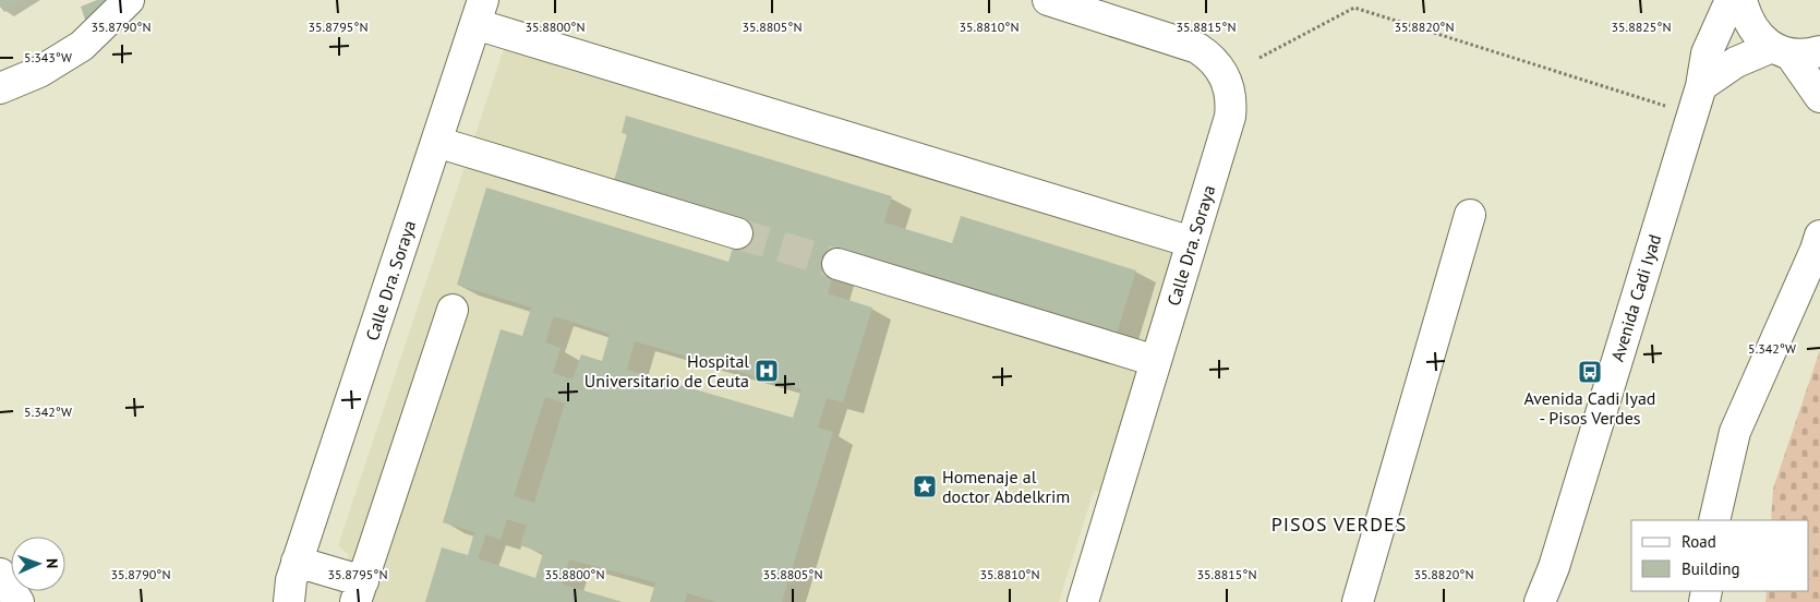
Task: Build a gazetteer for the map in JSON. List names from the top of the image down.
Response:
{
  "streets": {
    "street": ["Calle Dra. Soraya", "Avenida Cadi Iyad"]
  },
  "districts": ["PISOS VERDES"],
  "places": {
    "hospital": ["Hospital Universitario de Ceuta"],
    "bus stop": ["Avenida Cadi Iyad - Pisos Verdes"],
    "place": ["Homenaje al doctor Abdelkrim"]
  },
  "legend": ["Road", "Building"],
  "north": "right",
  "coordinates": [
    "35.8790°N",
    "35.8795°N",
    "35.8800°N",
    "35.8805°N",
    "35.8810°N",
    "35.8815°N",
    "35.8820°N",
    "35.8825°N",
    "5.343°W",
    "5.342°W"
  ]
}
